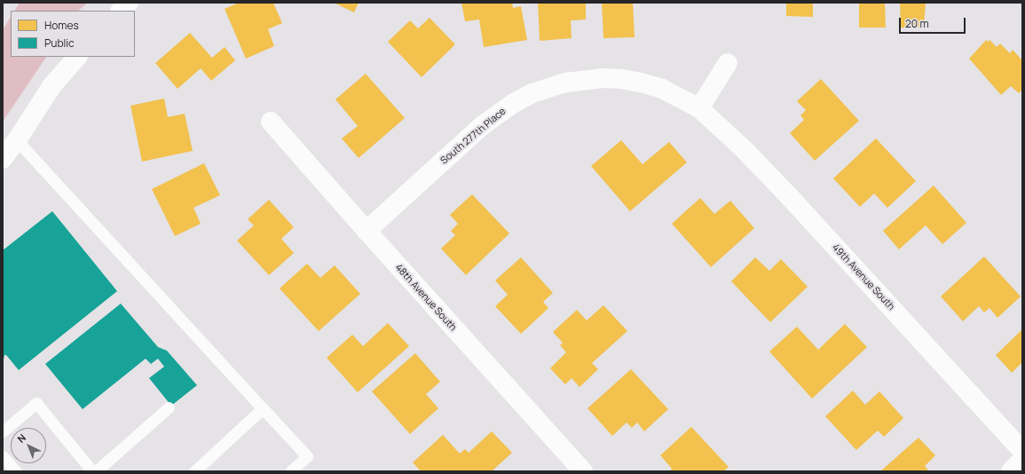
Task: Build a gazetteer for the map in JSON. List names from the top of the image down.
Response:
{
  "streets": {
    "street": ["South 277th Place", "49th Avenue South", "48th Avenue South"]
  },
  "crossings": [
    ["South 277th Place", "49th Avenue South"],
    ["South 277th Place", "48th Avenue South"]
  ],
  "legend": ["Homes", "Public"],
  "scale_bar": "20 m",
  "north": "top left"
}
